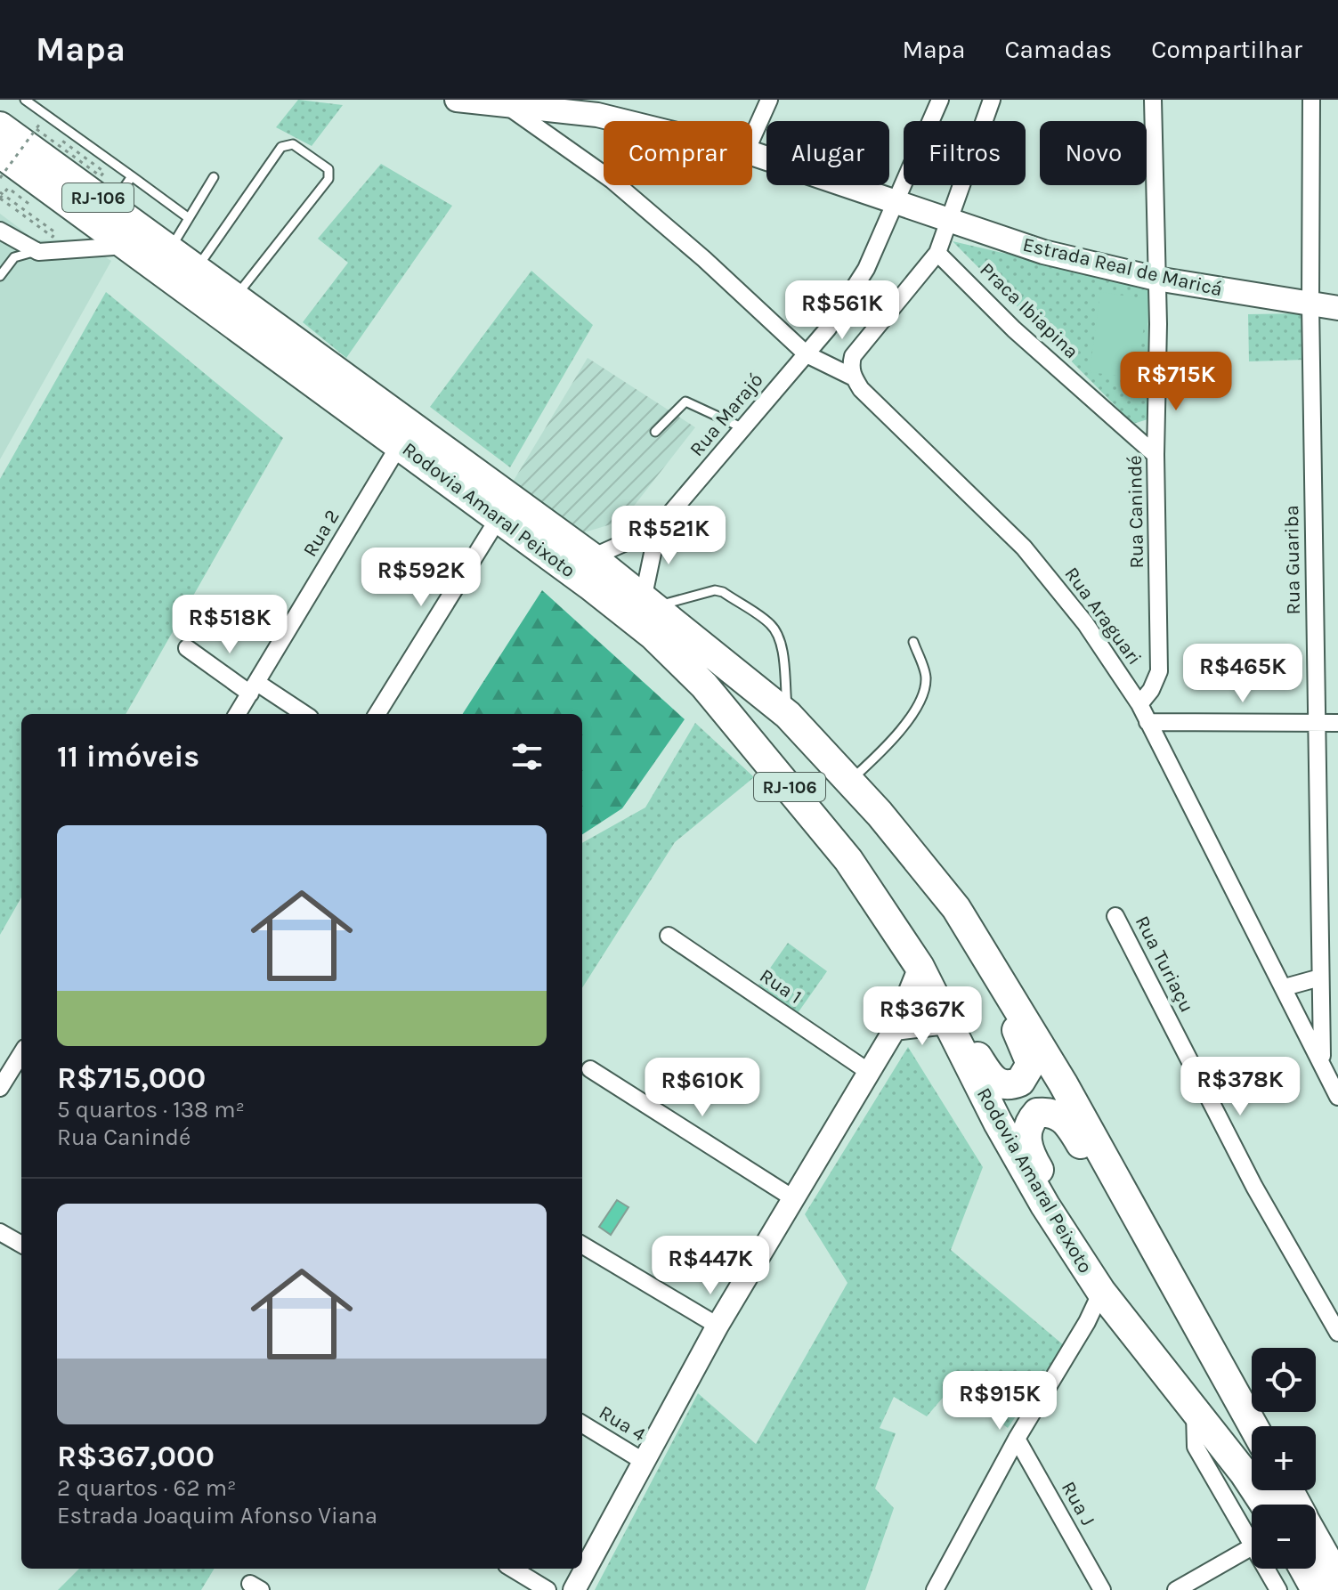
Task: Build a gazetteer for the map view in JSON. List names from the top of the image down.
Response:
{
  "streets": {
    "highway": ["RJ-106", "Rodovia Amaral Peixoto"],
    "main road": ["Estrada Real de Maricá"],
    "street": [
      "Praca Ibiapina",
      "Rua Marajó",
      "Rua Canindé",
      "Rua 2",
      "Rua Guariba",
      "Rua Araguari",
      "Rua Turiaçu",
      "Rua 1",
      "Rua 4",
      "Rua J"
    ]
  },
  "crossings": [
    ["Estrada Real de Maricá", "Rua Marajó"],
    ["Estrada Real de Maricá", "Rua Canindé"],
    ["Estrada Real de Maricá", "Rua Guariba"],
    ["Praca Ibiapina", "Rua Canindé"],
    ["Rua Marajó", "Rodovia Amaral Peixoto"],
    ["Rodovia Amaral Peixoto", "Rua 2"],
    ["Rua Canindé", "Rua Araguari"],
    ["Rua Guariba", "Rua Araguari"]
  ],
  "page": {
    "header": "Mapa",
    "nav": ["Mapa", "Camadas", "Compartilhar"],
    "chip": [
      "Comprar",
      "Alugar",
      "Filtros",
      "Novo"
    ],
    "price": [
      "R$561K",
      "R$715K",
      "R$521K",
      "R$592K",
      "R$518K",
      "R$465K",
      "R$367K",
      "R$378K",
      "R$610K",
      "R$447K",
      "R$915K"
    ],
    "heading": "11 imóveis",
    "list": [
      {
        "name": "R$715,000",
        "note": "5 quartos · 138 m² · Rua Canindé"
      },
      {
        "name": "R$367,000",
        "note": "2 quartos · 62 m² · Estrada Joaquim Afonso Viana"
      }
    ],
    "map_buttons": ["+", "−"]
  }
}
